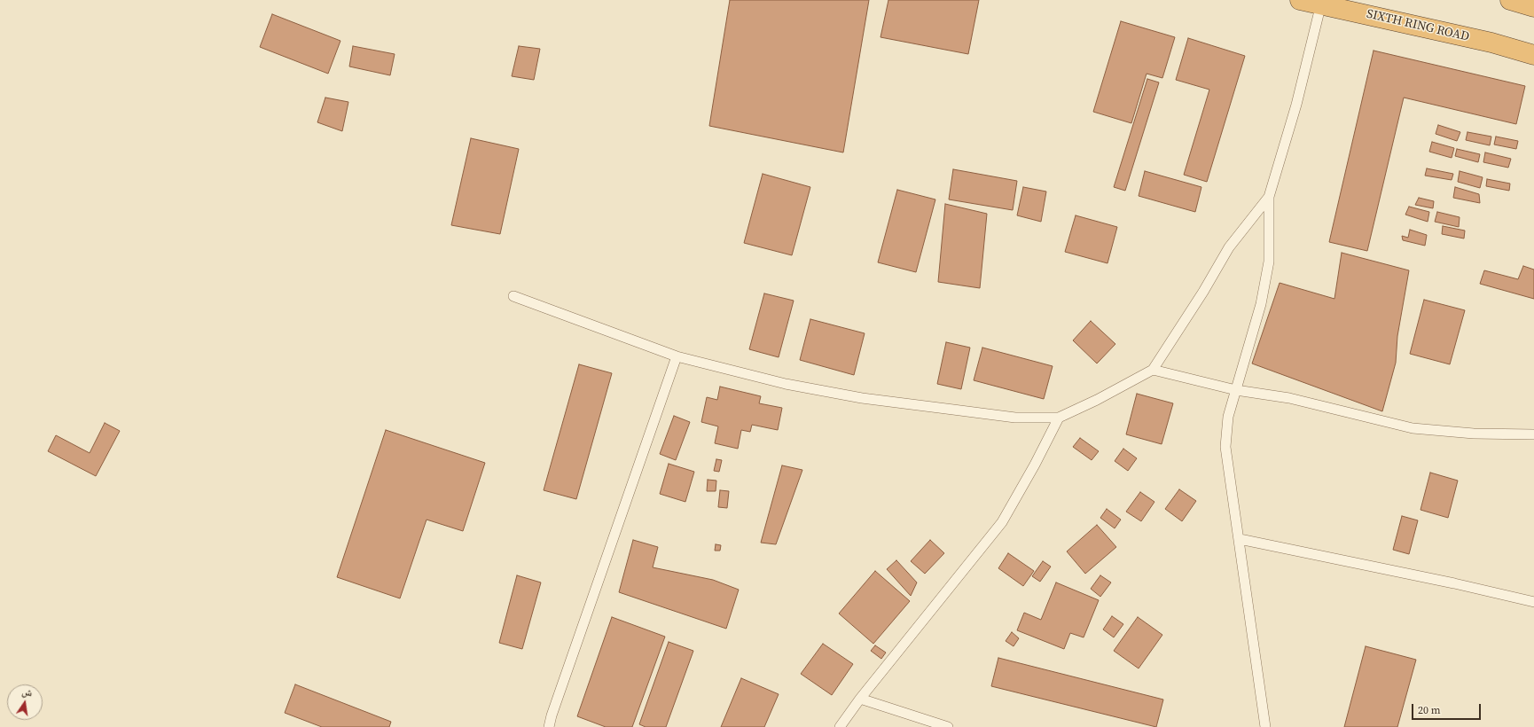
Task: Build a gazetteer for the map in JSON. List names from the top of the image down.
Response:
{
  "streets": {
    "highway": ["SIXTH RING ROAD"]
  },
  "scale_bar": "20 m",
  "north": "top"
}
